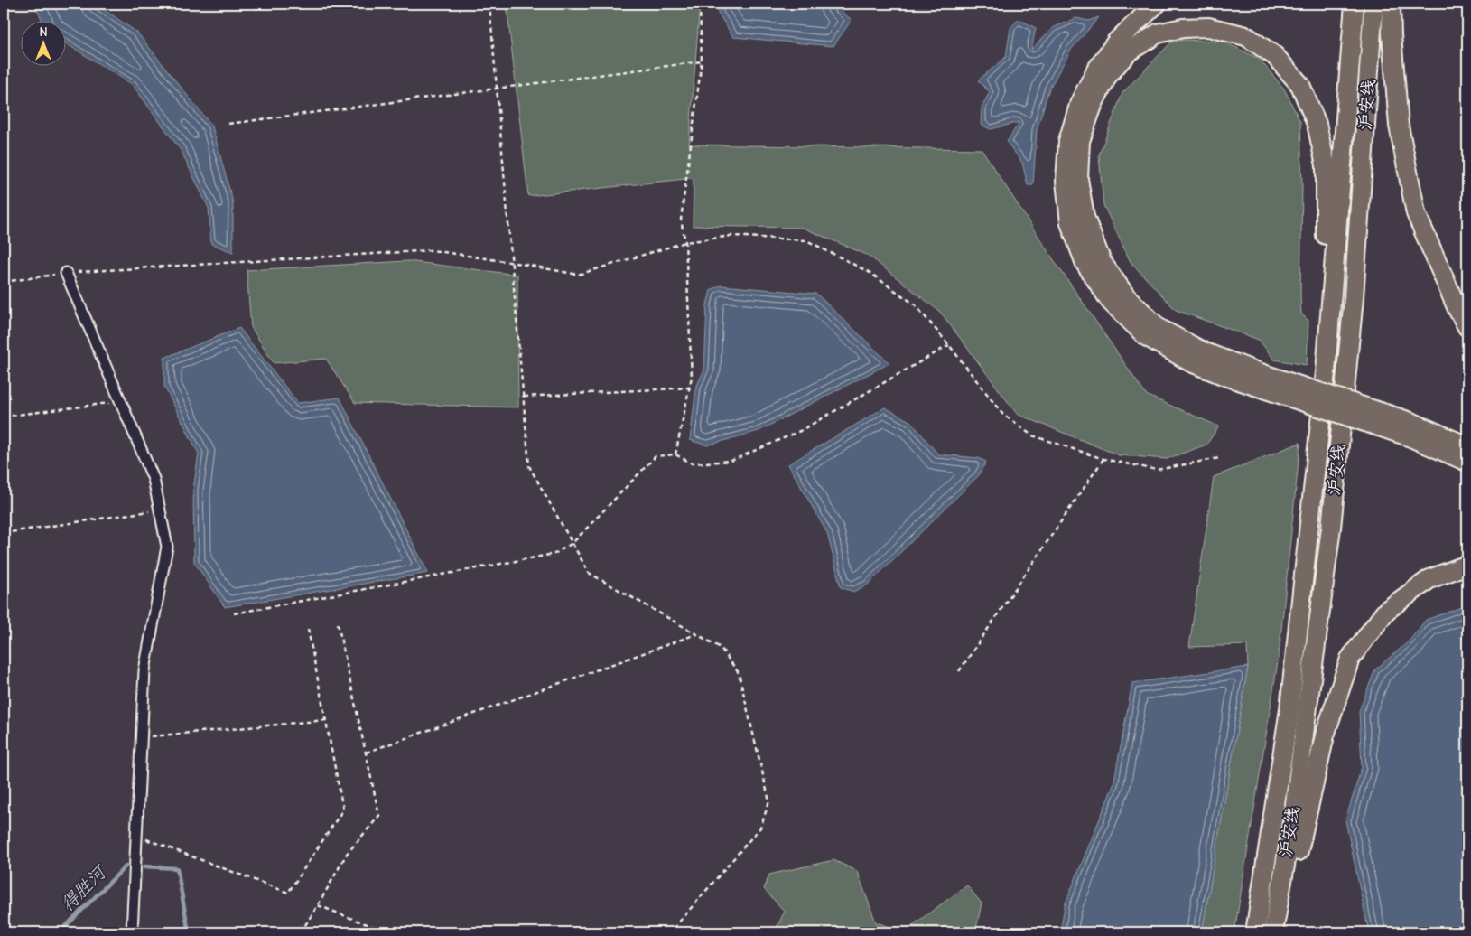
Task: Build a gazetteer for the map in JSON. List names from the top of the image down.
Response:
{
  "streets": {
    "highway": ["沪安线"]
  },
  "water": ["得胜河"],
  "north": "top"
}
